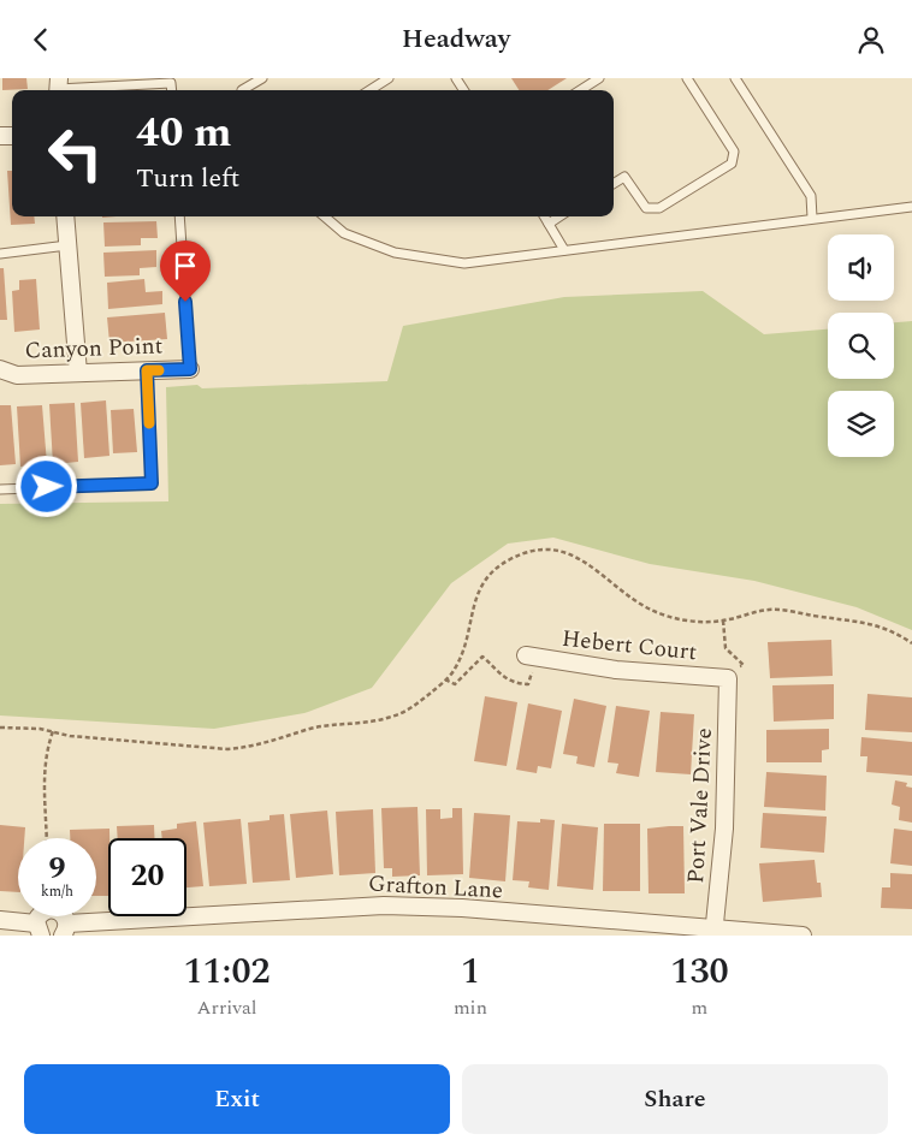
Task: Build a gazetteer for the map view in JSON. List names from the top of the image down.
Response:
{
  "streets": {
    "street": [
      "Canyon Point",
      "Hebert Court",
      "Port Vale Drive",
      "Grafton Lane"
    ]
  },
  "crossings": [
    ["Hebert Court", "Port Vale Drive"],
    ["Port Vale Drive", "Grafton Lane"]
  ],
  "page": {
    "header": "Headway",
    "turn": ["40 m", "Turn left"],
    "speed": "9 km/h",
    "limit": "20",
    "eta": [
      "11:02",
      "Arrival",
      "1",
      "min",
      "130",
      "m"
    ],
    "buttons": ["Exit", "Share"]
  }
}
